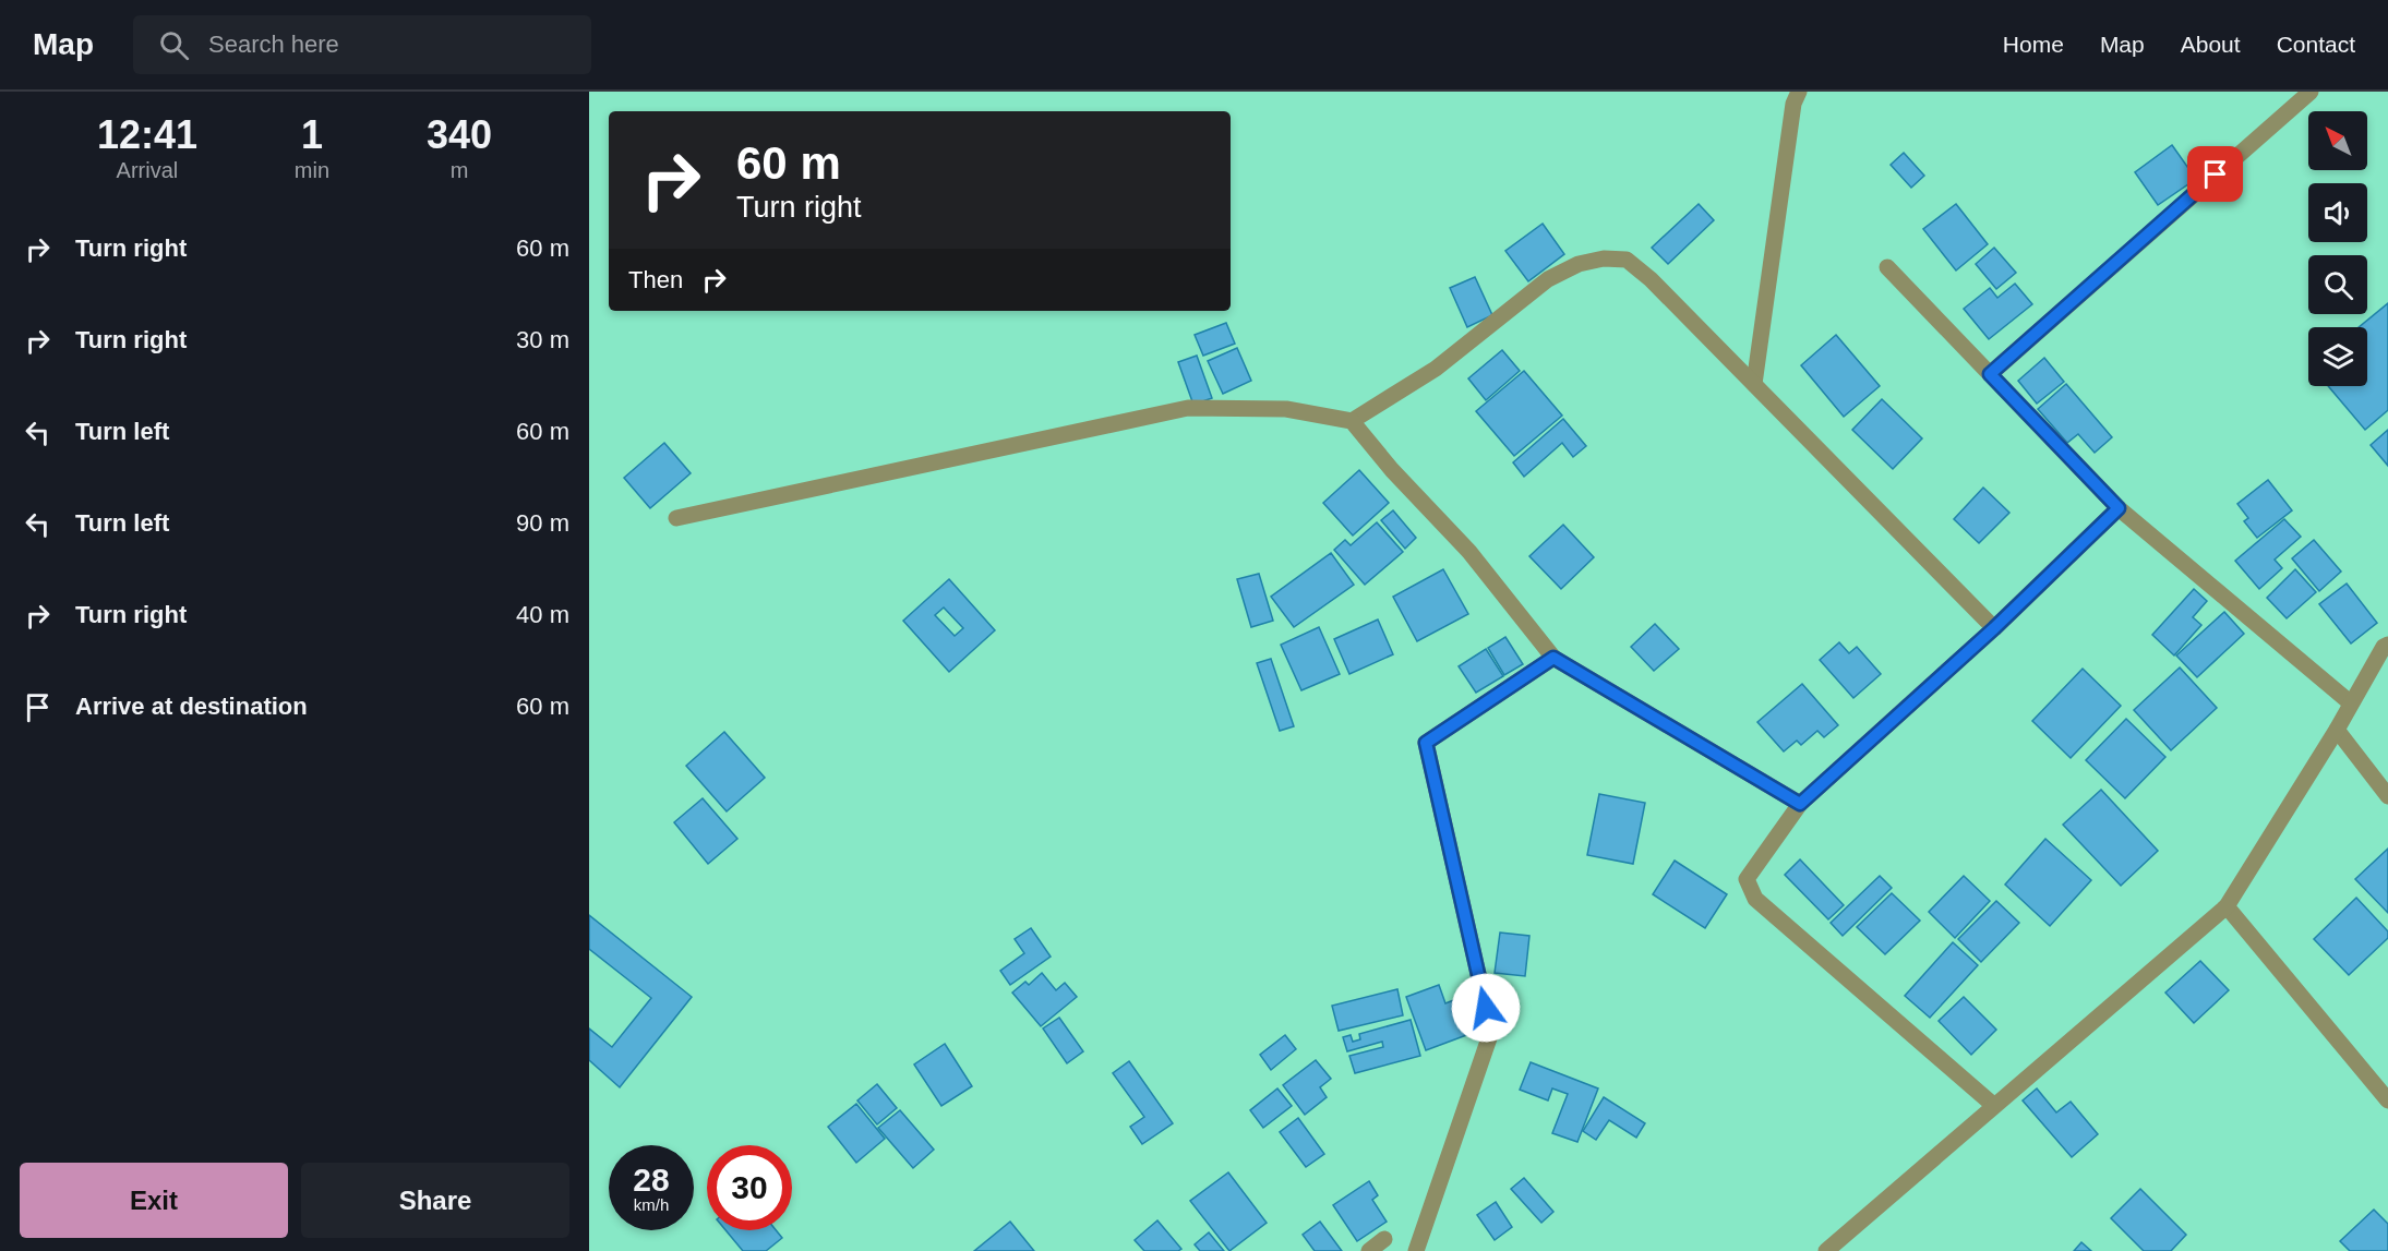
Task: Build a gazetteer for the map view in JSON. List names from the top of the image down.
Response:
{
  "north": "top left",
  "page": {
    "header": "Map",
    "search": "Search here",
    "nav": [
      "Home",
      "Map",
      "About",
      "Contact"
    ],
    "eta": [
      "12:41",
      "Arrival",
      "1",
      "min",
      "340",
      "m"
    ],
    "turn": ["60 m", "Turn right"],
    "list": [
      {
        "name": "Turn right",
        "value": "60 m"
      },
      {
        "name": "Turn right",
        "value": "30 m"
      },
      {
        "name": "Turn left",
        "value": "60 m"
      },
      {
        "name": "Turn left",
        "value": "90 m"
      },
      {
        "name": "Turn right",
        "value": "40 m"
      },
      {
        "name": "Arrive at destination",
        "value": "60 m"
      }
    ],
    "then": "Then",
    "speed": "28 km/h",
    "limit": "30",
    "buttons": ["Exit", "Share"]
  }
}
